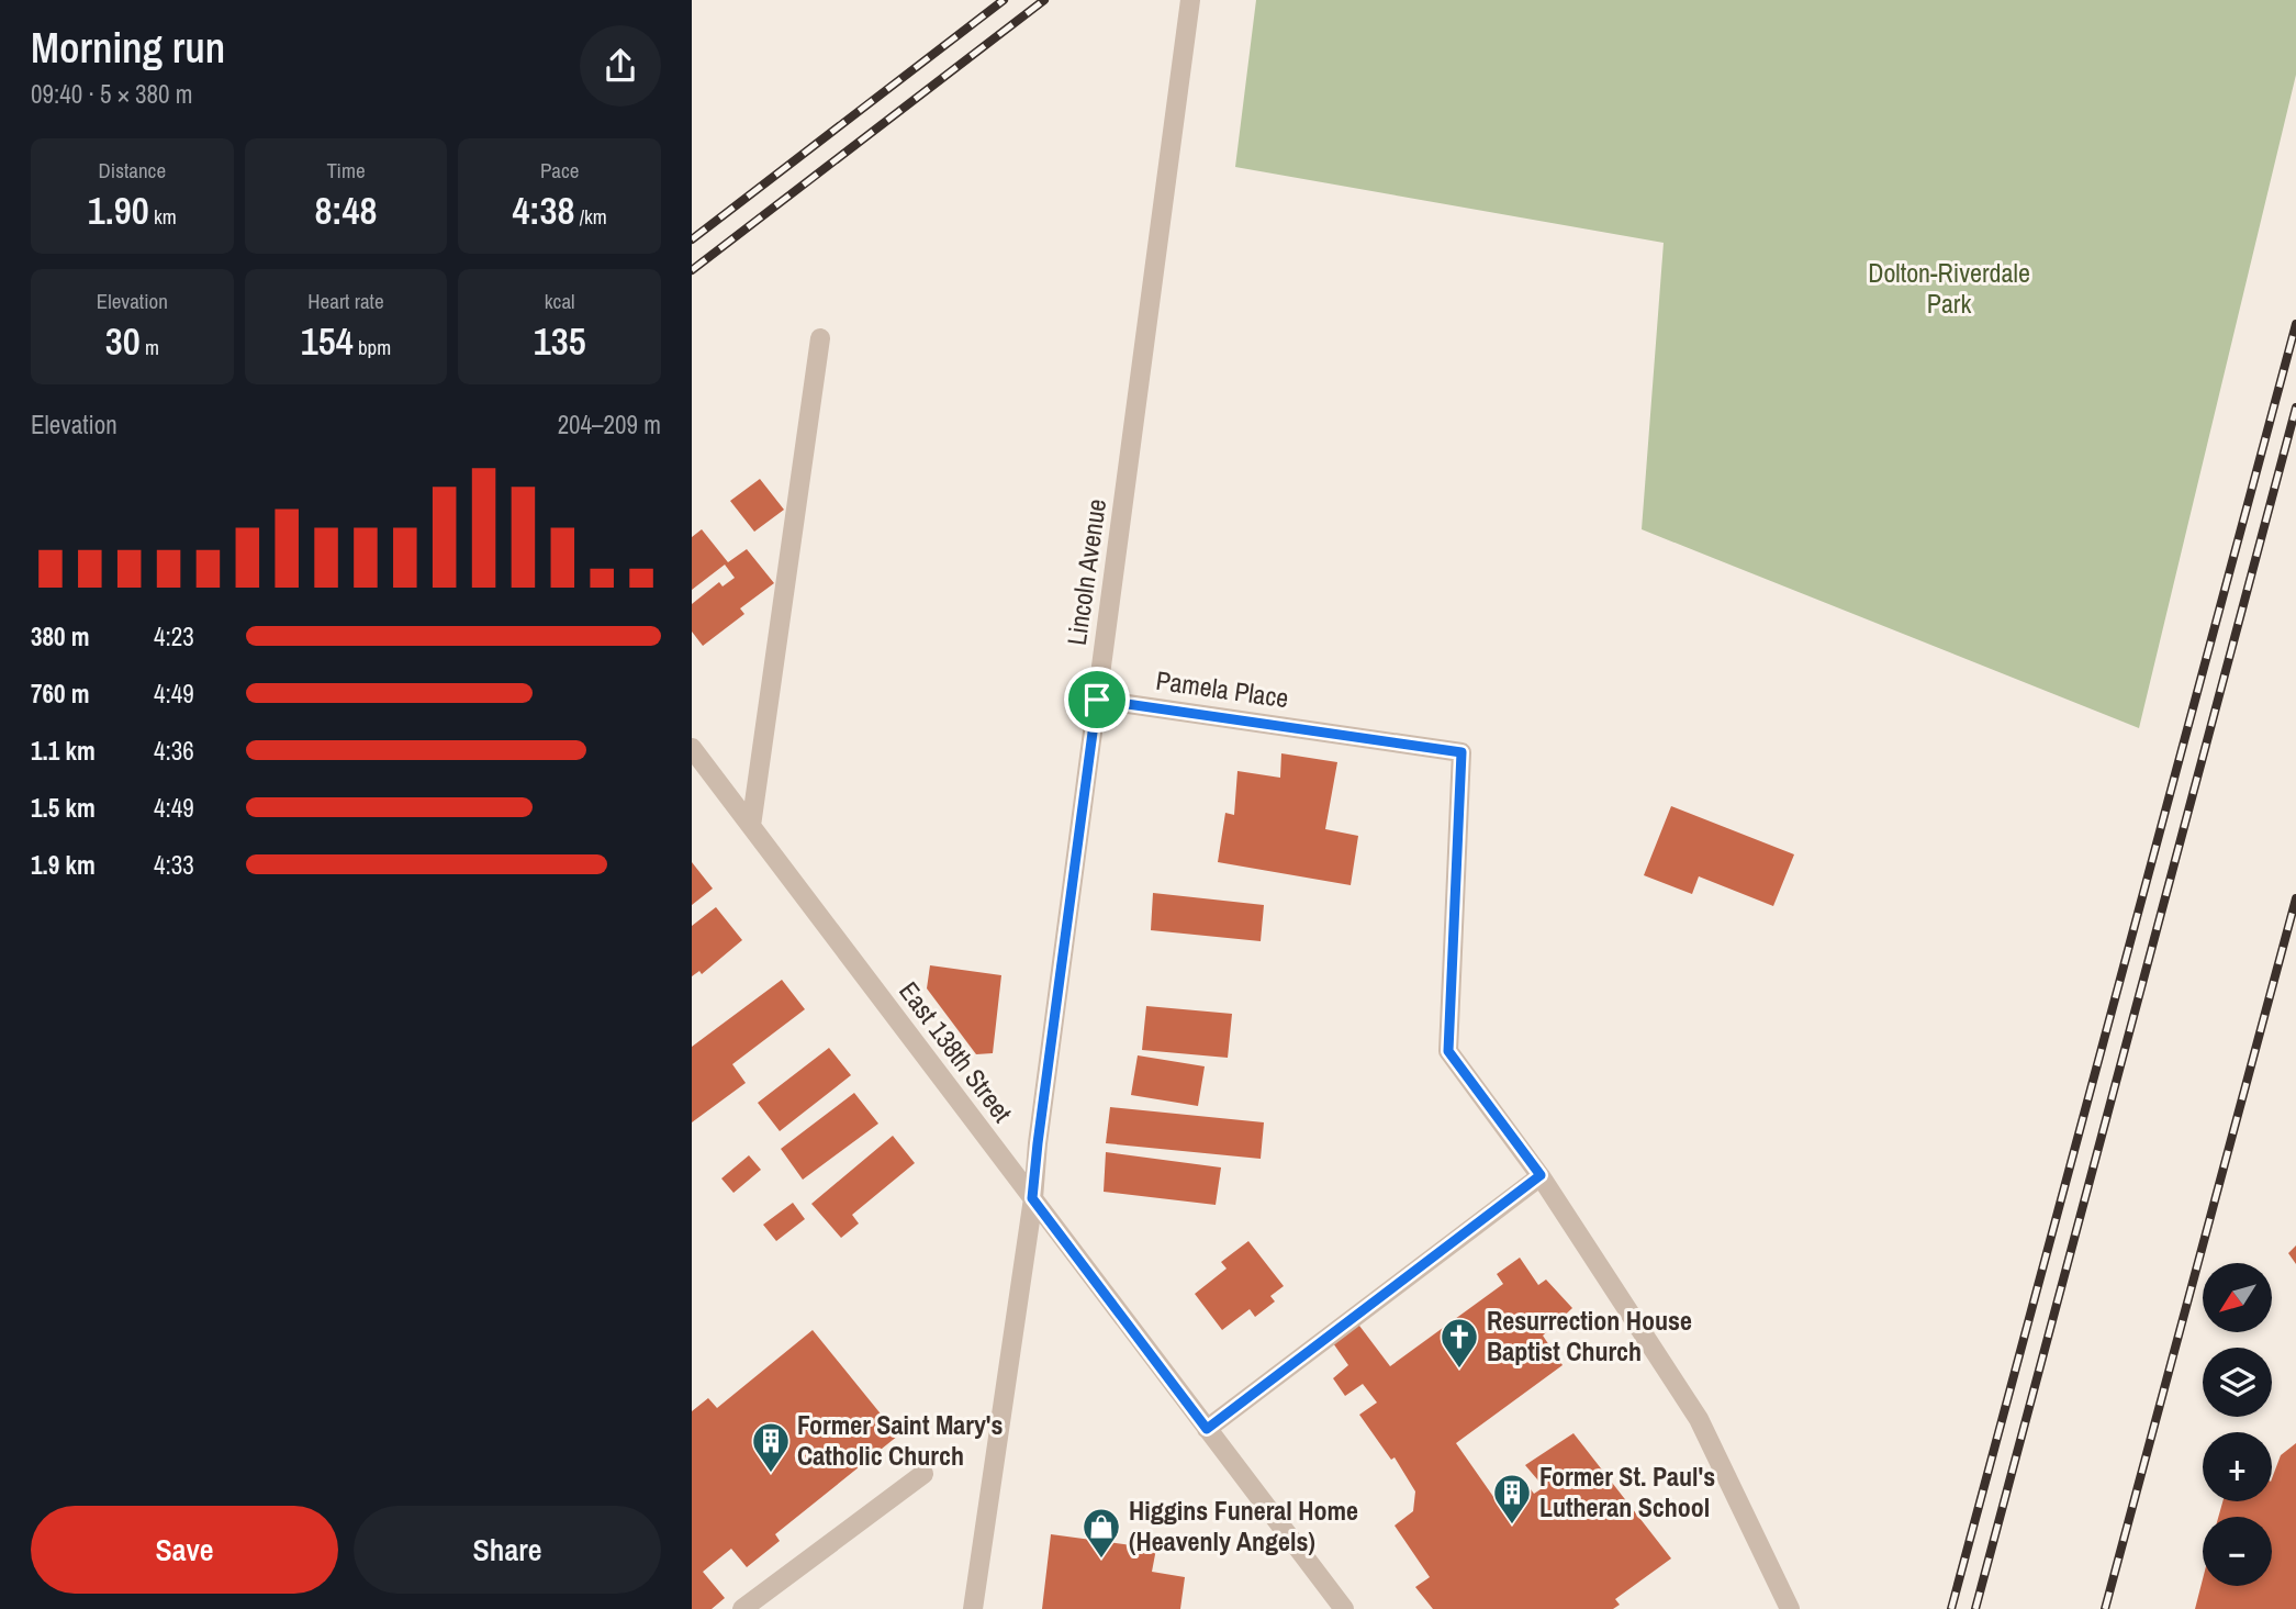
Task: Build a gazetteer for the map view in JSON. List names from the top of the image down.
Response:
{
  "streets": {
    "street": ["Lincoln Avenue", "Pamela Place", "East 138th Street"]
  },
  "crossings": [
    ["Lincoln Avenue", "Pamela Place"],
    ["Lincoln Avenue", "East 138th Street"]
  ],
  "parks": ["Dolton-Riverdale Park"],
  "places": {
    "church": ["Resurrection House Baptist Church"],
    "building": ["Former Saint Mary's Catholic Church", "Former St. Paul's Lutheran School"],
    "shop": ["Higgins Funeral Home (Heavenly Angels)"]
  },
  "north": "bottom left",
  "page": {
    "heading": ["Morning run", "09:40 · 5 × 380 m"],
    "stats": [
      ["Distance", "1.90 km"],
      ["Time", "8:48"],
      ["Pace", "4:38 /km"],
      ["Elevation", "30 m"],
      ["Heart rate", "154 bpm"],
      ["kcal", "135"]
    ],
    "chart": ["Elevation", "204–209 m"],
    "list": [
      {
        "name": "380 m",
        "note": "4:23"
      },
      {
        "name": "760 m",
        "note": "4:49"
      },
      {
        "name": "1.1 km",
        "note": "4:36"
      },
      {
        "name": "1.5 km",
        "note": "4:49"
      },
      {
        "name": "1.9 km",
        "note": "4:33"
      }
    ],
    "map_buttons": ["+", "−"],
    "buttons": ["Save", "Share"]
  }
}
